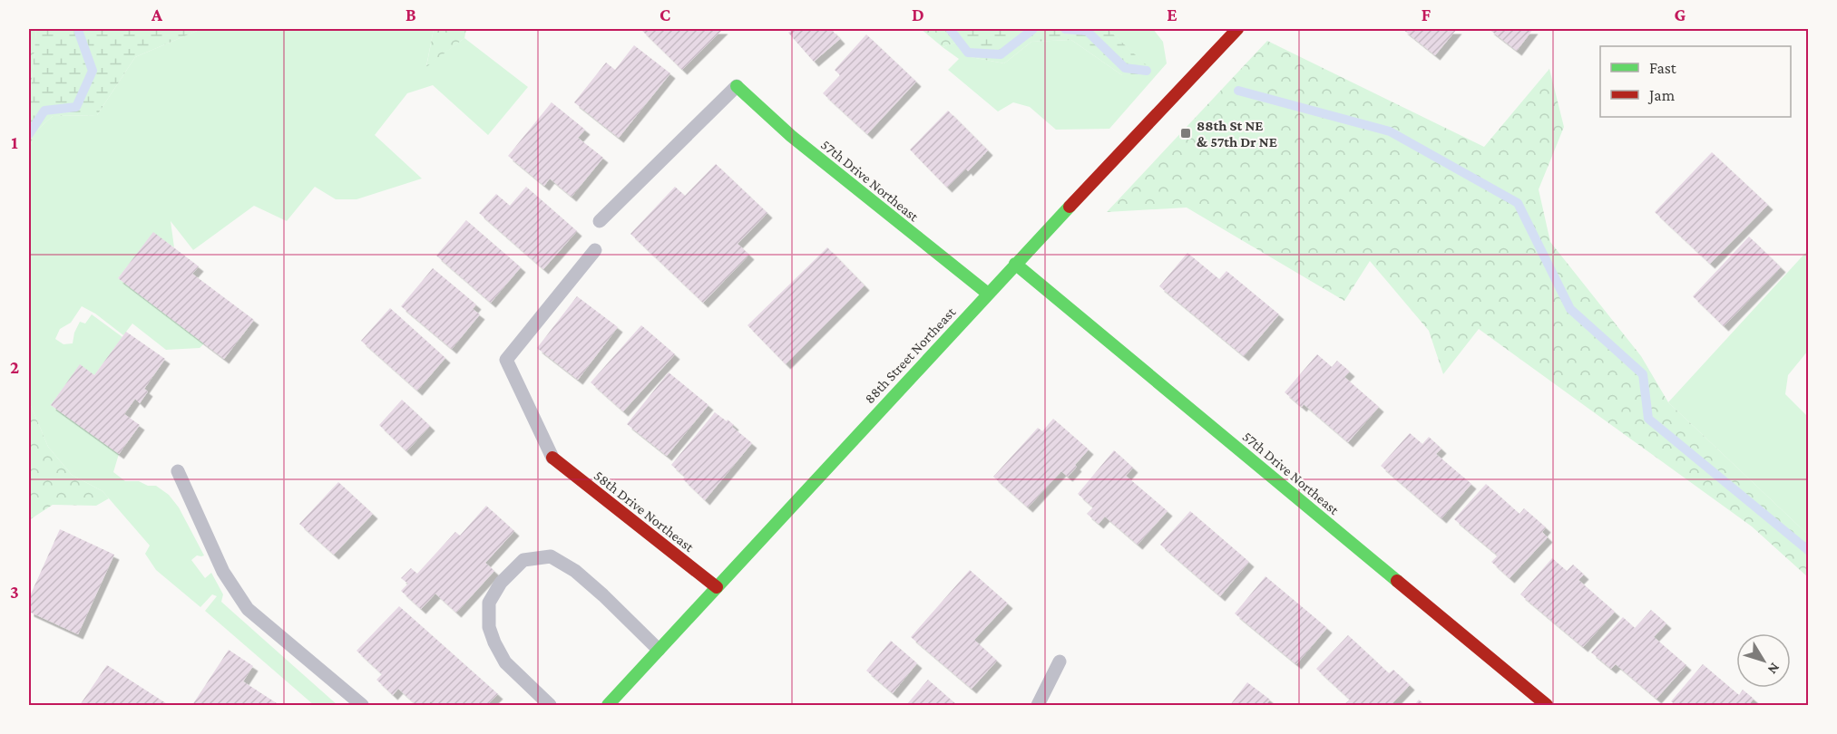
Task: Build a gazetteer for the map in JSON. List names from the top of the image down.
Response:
{
  "streets": {
    "street": ["57th Drive Northeast", "88th Street Northeast", "58th Drive Northeast"]
  },
  "crossings": [
    ["57th Drive Northeast", "88th Street Northeast"],
    ["88th Street Northeast", "58th Drive Northeast"]
  ],
  "places": {
    "transit": ["88th St NE & 57th Dr NE"]
  },
  "legend": ["Fast", "Jam"],
  "north": "bottom right",
  "grid": {
    "columns": [
      "A",
      "B",
      "C",
      "D",
      "E",
      "F",
      "G"
    ],
    "rows": ["1", "2", "3"]
  }
}
